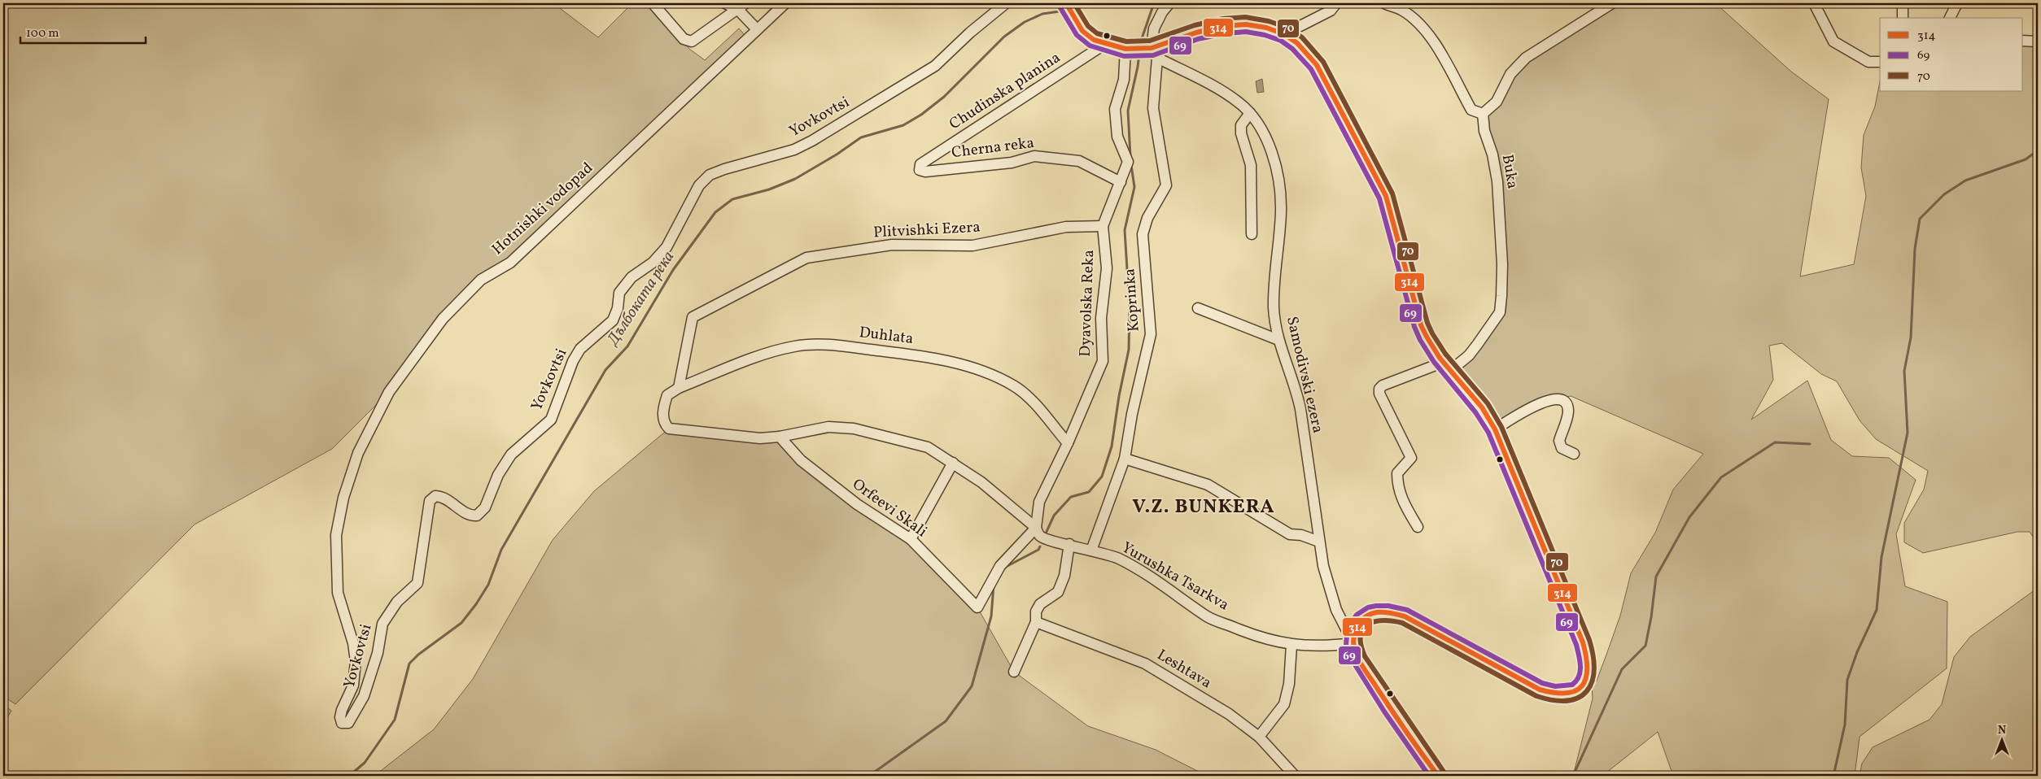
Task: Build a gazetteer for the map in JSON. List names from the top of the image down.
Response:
{
  "streets": {
    "street": [
      "Chudinska planina",
      "Yovkovtsi",
      "Cherna reka",
      "Buka",
      "Hotnishki vodopad",
      "Plitvishki Ezera",
      "Koprinka",
      "Dyavolska Reka",
      "Duhlata",
      "Samodivski ezera",
      "Orfeevi Skali",
      "Yurushka Tsarkva",
      "Leshtava"
    ]
  },
  "crossings": [
    ["Chudinska planina", "Cherna reka"],
    ["Yovkovtsi", "Hotnishki vodopad"],
    ["Cherna reka", "Dyavolska Reka"],
    ["Plitvishki Ezera", "Dyavolska Reka"],
    ["Plitvishki Ezera", "Duhlata"],
    ["Plitvishki Ezera", "Yurushka Tsarkva"],
    ["Koprinka", "Samodivski ezera"],
    ["Koprinka", "Yurushka Tsarkva"],
    ["Dyavolska Reka", "Duhlata"],
    ["Dyavolska Reka", "Orfeevi Skali"],
    ["Dyavolska Reka", "Yurushka Tsarkva"],
    ["Duhlata", "Yurushka Tsarkva"],
    ["Samodivski ezera", "Yurushka Tsarkva"],
    ["Orfeevi Skali", "Yurushka Tsarkva"]
  ],
  "districts": ["V.Z. BUNKERA"],
  "water": ["Дълбоката река"],
  "lines": ["transit line 314", "transit line 70", "transit line 69"],
  "legend": ["314", "69", "70"],
  "scale_bar": "100 m",
  "north": "top"
}
